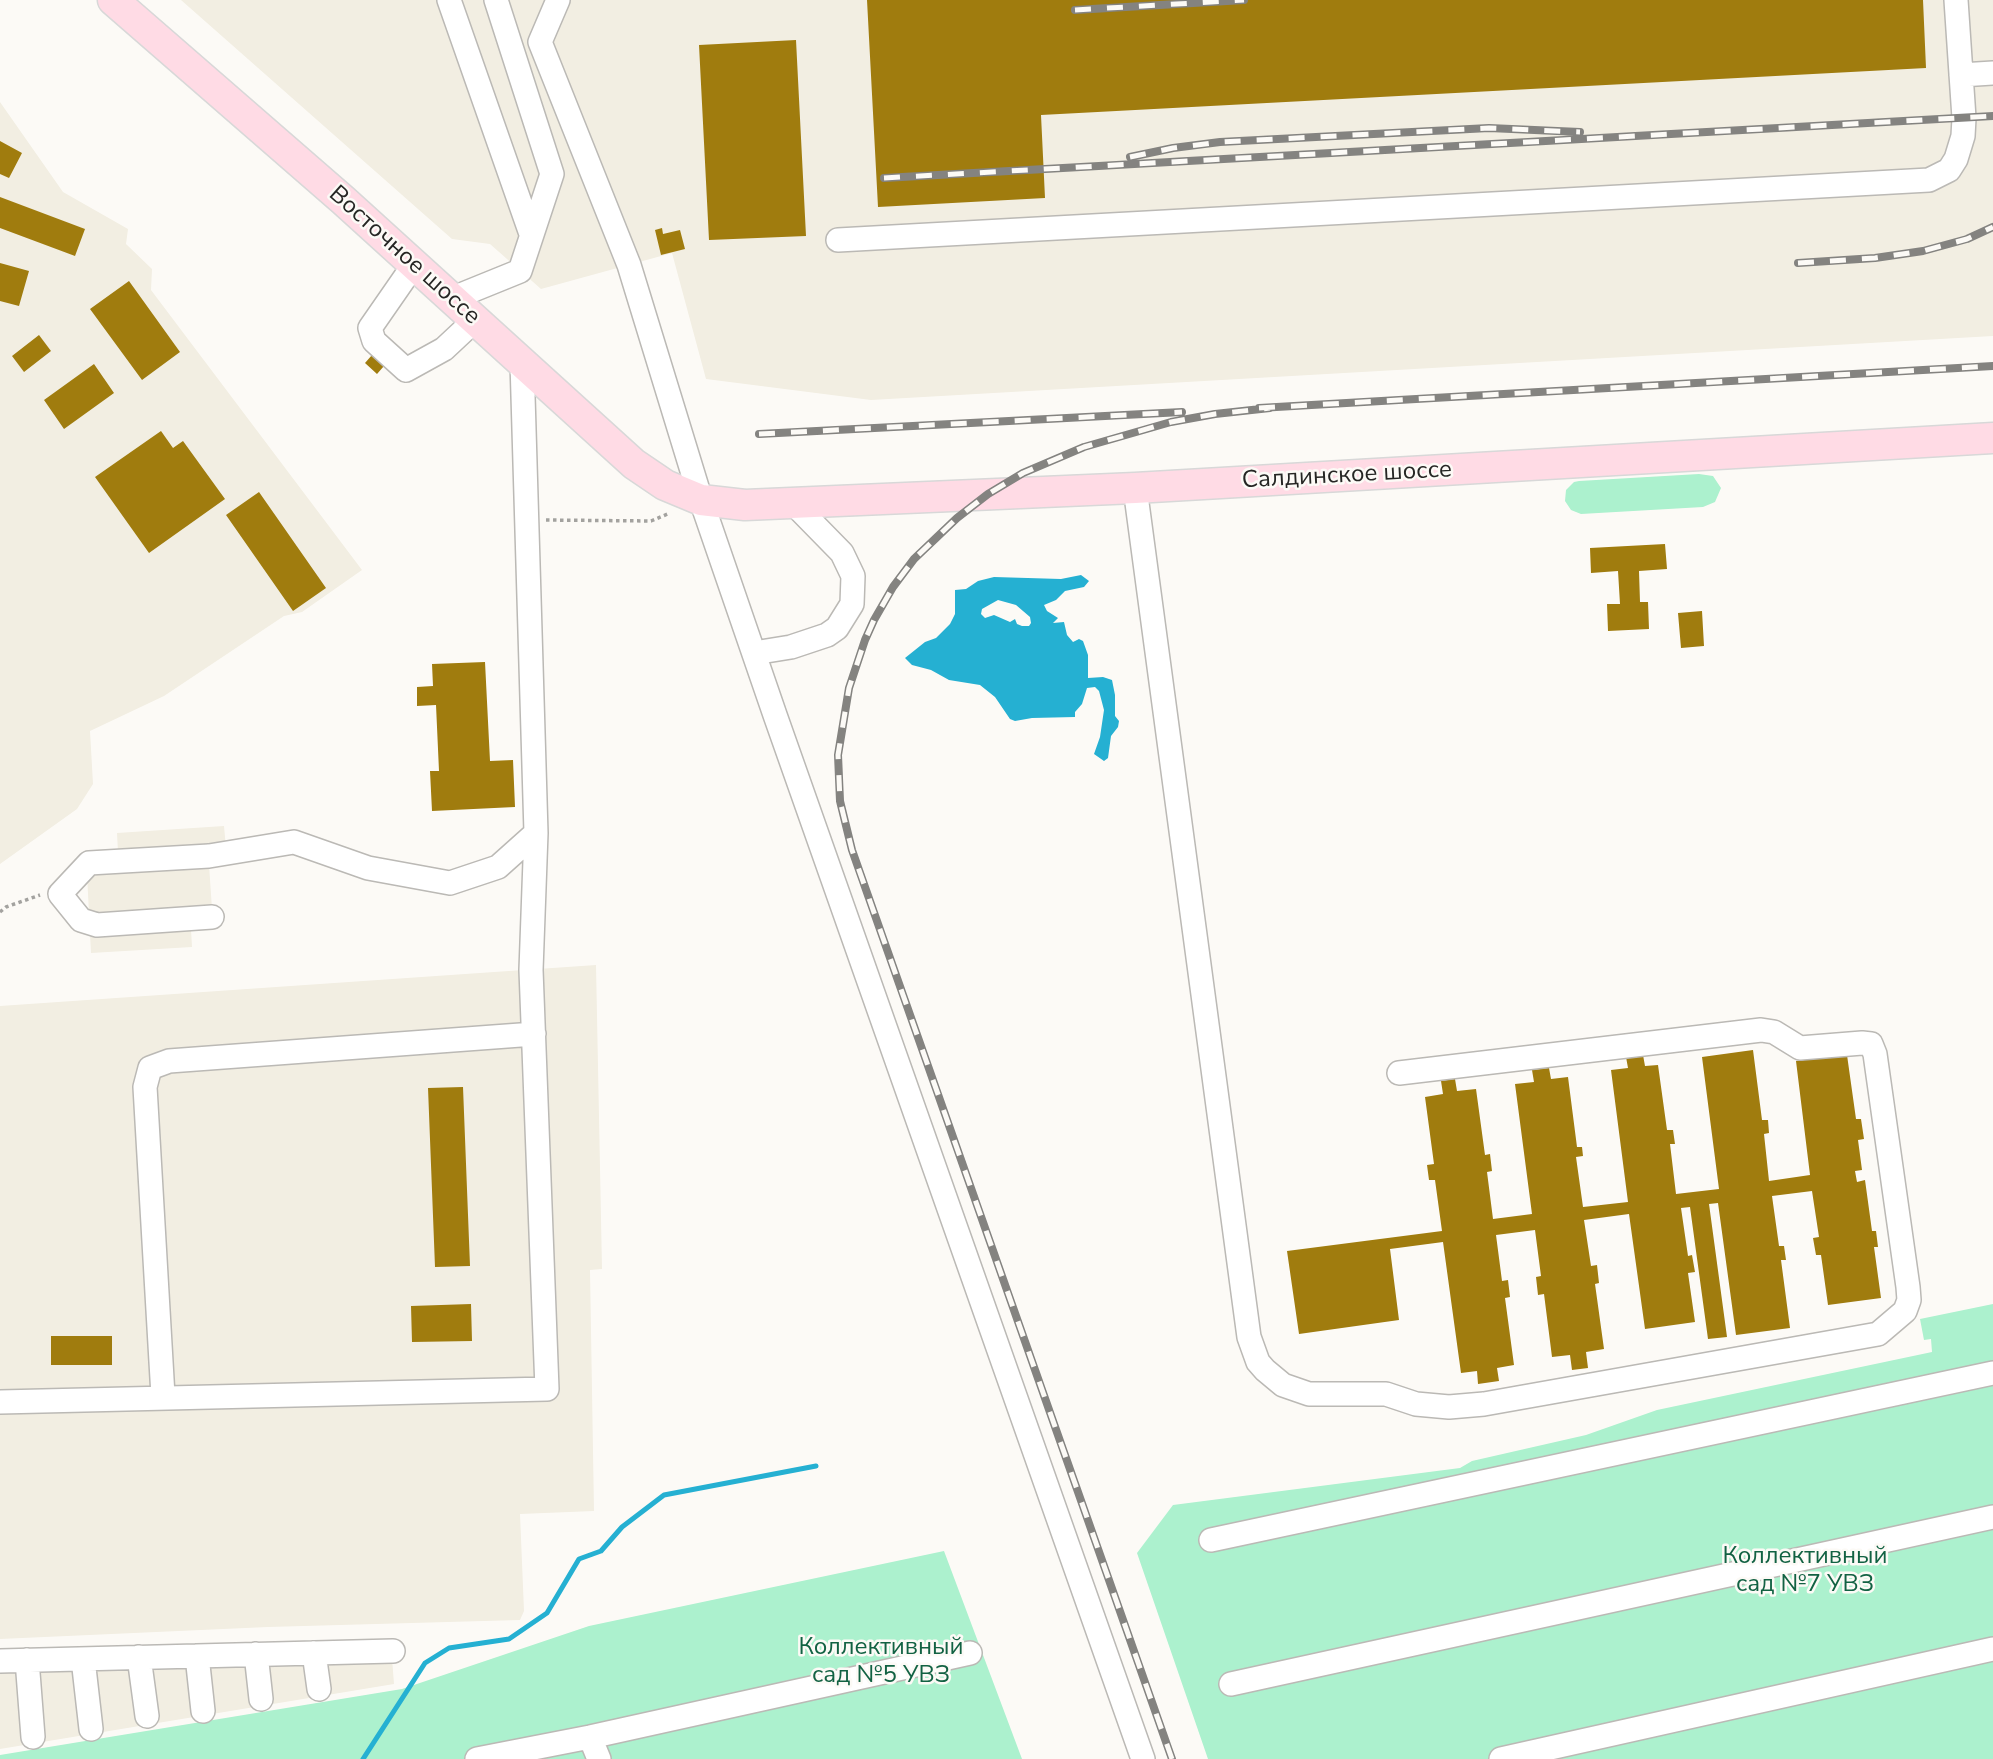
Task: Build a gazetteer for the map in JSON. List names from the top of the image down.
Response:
{
  "streets": {
    "main road": ["Восточное шоссе", "Салдинское шоссе"]
  },
  "crossings": [
    ["Восточное шоссе", "Салдинское шоссе"]
  ],
  "parks": ["Коллективный сад №7 УВЗ", "Коллективный сад №5 УВЗ"]
}
